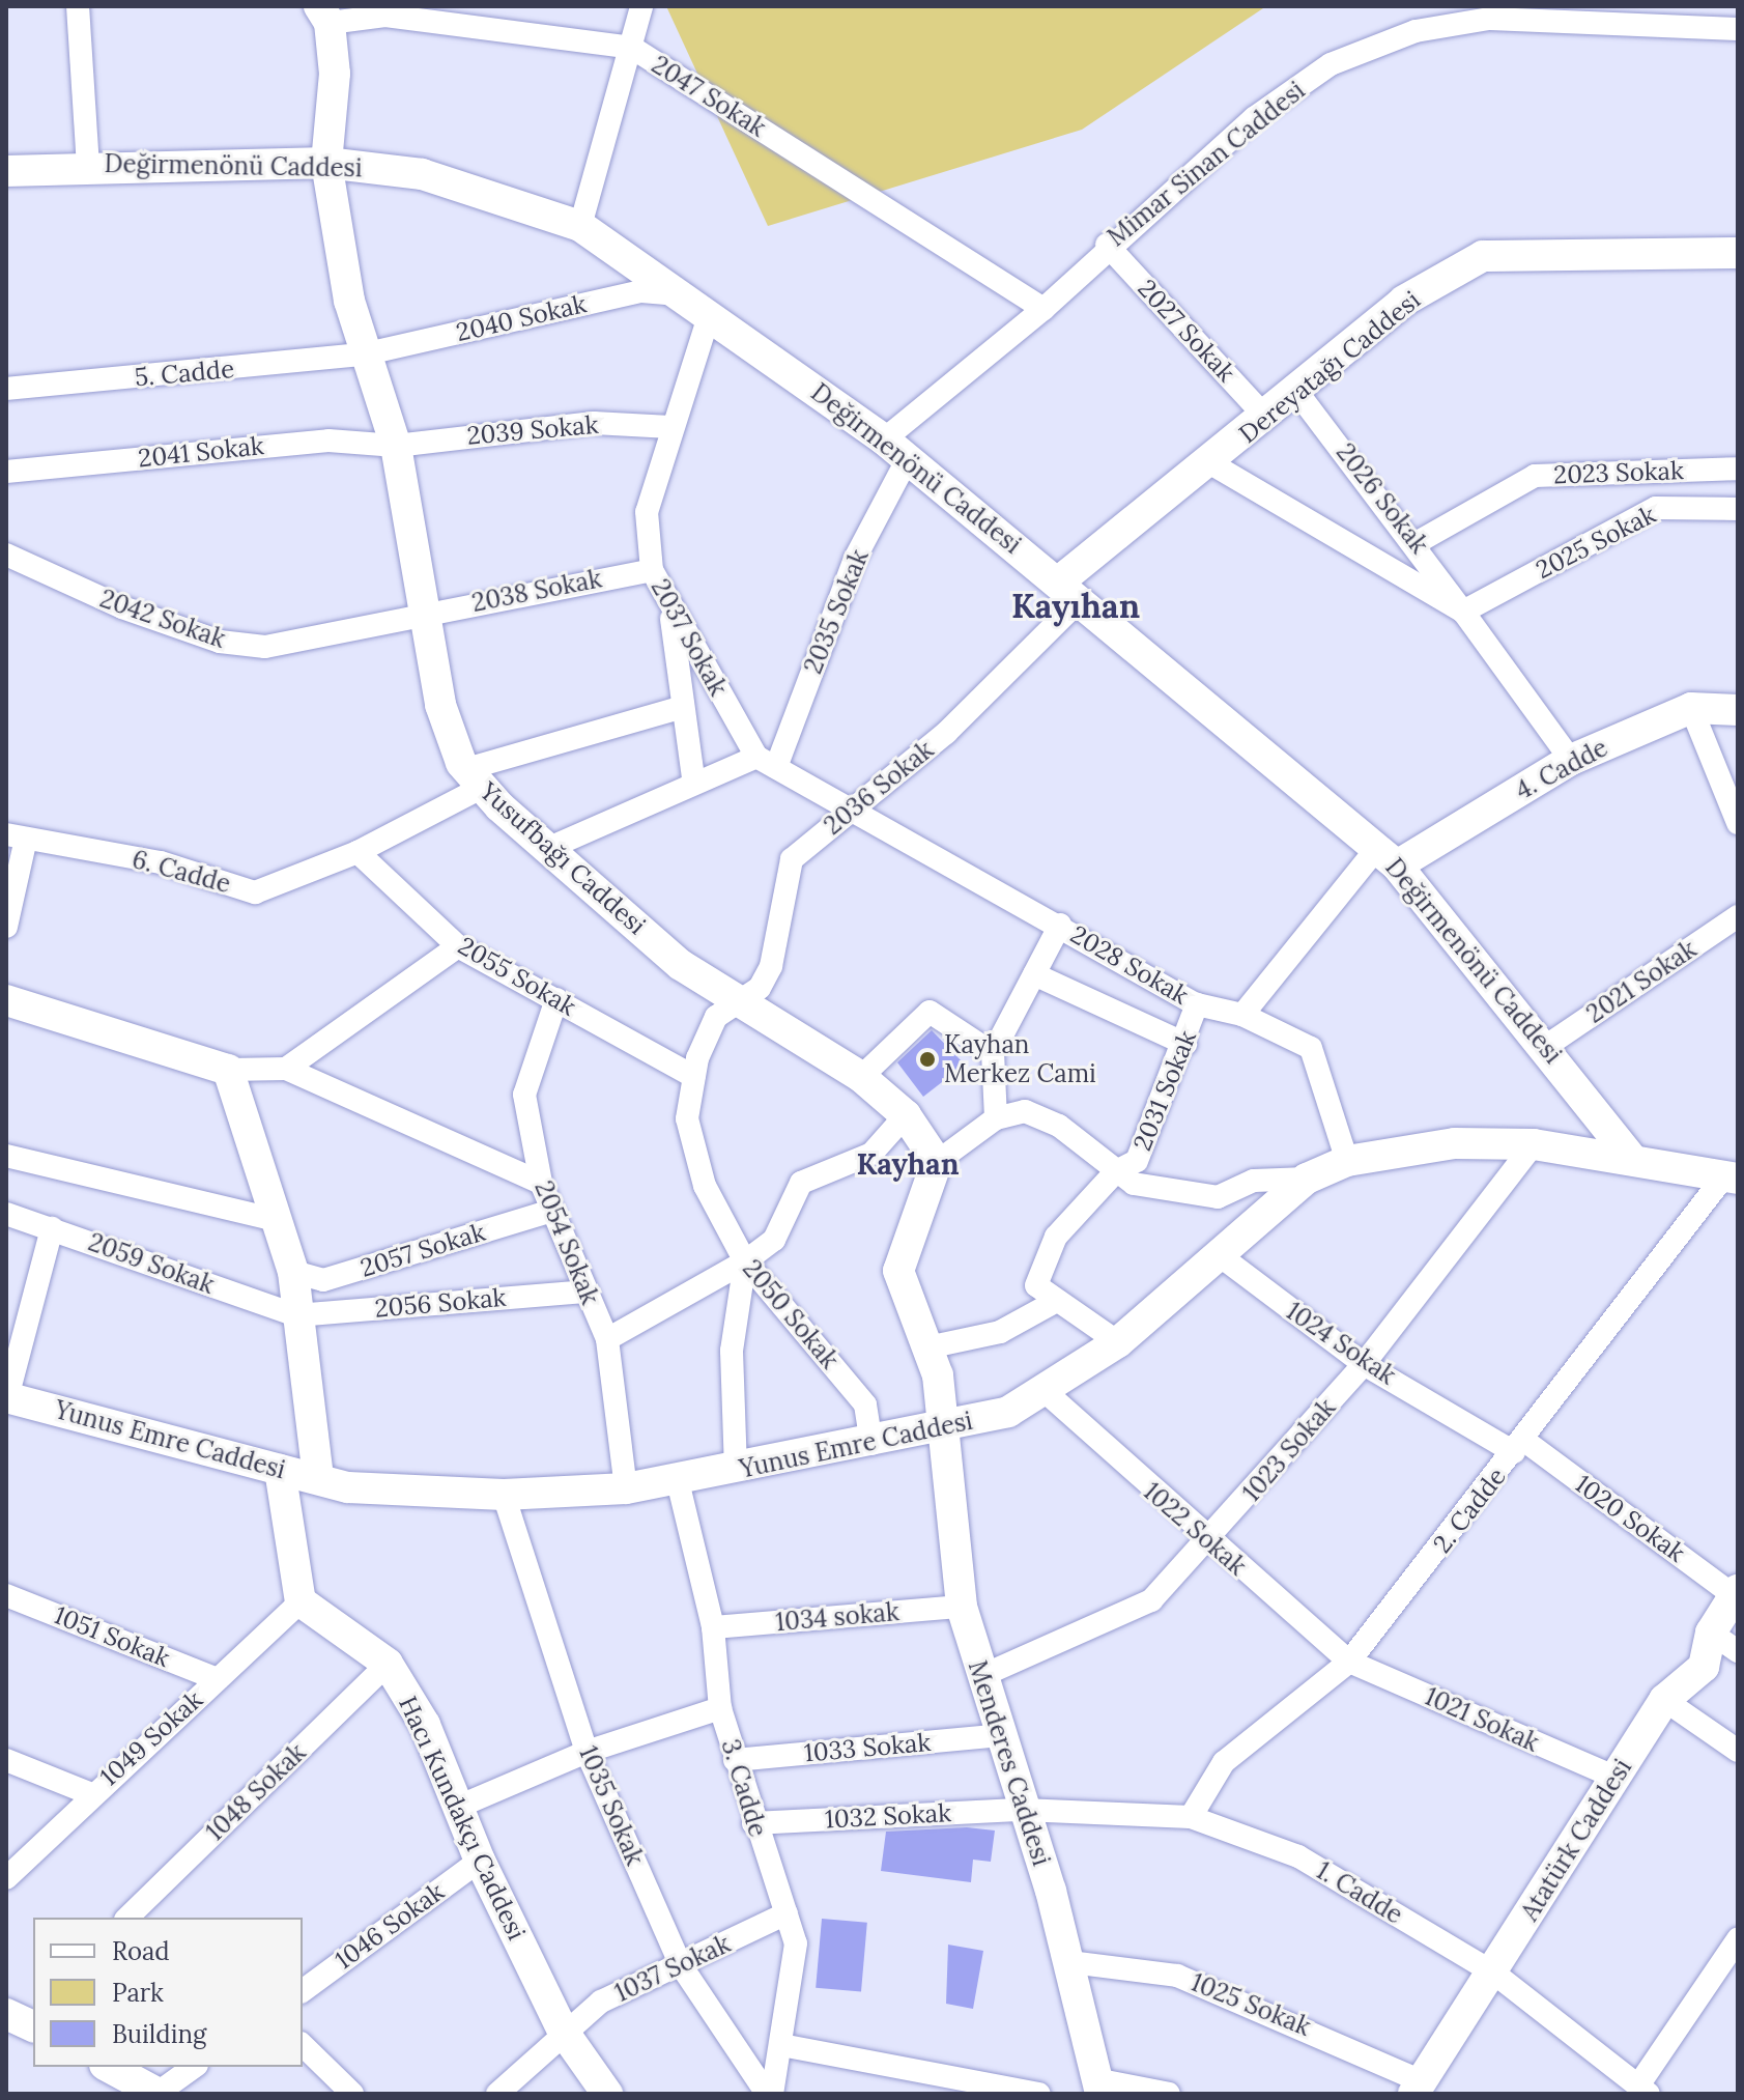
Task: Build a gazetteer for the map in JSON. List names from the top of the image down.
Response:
{
  "streets": {
    "street": [
      "2047 Sokak",
      "Mimar Sinan Caddesi",
      "Değirmenönü Caddesi",
      "2040 Sokak",
      "2027 Sokak",
      "Dereyatağı Caddesi",
      "5. Cadde",
      "2039 Sokak",
      "2041 Sokak",
      "2023 Sokak",
      "2026 Sokak",
      "2025 Sokak",
      "2038 Sokak",
      "2035 Sokak",
      "2042 Sokak",
      "2037 Sokak",
      "4. Cadde",
      "2036 Sokak",
      "Yusufbağı Caddesi",
      "6. Cadde",
      "2028 Sokak",
      "2055 Sokak",
      "2021 Sokak",
      "2031 Sokak",
      "2054 Sokak",
      "2057 Sokak",
      "2059 Sokak",
      "2056 Sokak",
      "2050 Sokak",
      "1024 Sokak",
      "Yunus Emre Caddesi",
      "1023 Sokak",
      "2. Cadde",
      "1020 Sokak",
      "1022 Sokak",
      "1034 sokak",
      "1051 Sokak",
      "1021 Sokak",
      "1049 Sokak",
      "1033 Sokak",
      "Menderes Caddesi",
      "3. Cadde",
      "1048 Sokak",
      "1035 Sokak",
      "1032 Sokak",
      "Hacı Kundakçı Caddesi",
      "Atatürk Caddesi",
      "1. Cadde",
      "1046 Sokak",
      "1037 Sokak",
      "1025 Sokak"
    ]
  },
  "crossings": [
    ["2047 Sokak", "Mimar Sinan Caddesi"],
    ["2047 Sokak", "Yusufbağı Caddesi"],
    ["Mimar Sinan Caddesi", "Değirmenönü Caddesi"],
    ["Mimar Sinan Caddesi", "2027 Sokak"],
    ["Mimar Sinan Caddesi", "2035 Sokak"],
    ["Değirmenönü Caddesi", "2040 Sokak"],
    ["Değirmenönü Caddesi", "Dereyatağı Caddesi"],
    ["Değirmenönü Caddesi", "2035 Sokak"],
    ["Değirmenönü Caddesi", "2037 Sokak"],
    ["Değirmenönü Caddesi", "4. Cadde"],
    ["Değirmenönü Caddesi", "2036 Sokak"],
    ["Değirmenönü Caddesi", "Yusufbağı Caddesi"],
    ["Değirmenönü Caddesi", "2021 Sokak"],
    ["Değirmenönü Caddesi", "Yunus Emre Caddesi"],
    ["2040 Sokak", "5. Cadde"],
    ["2040 Sokak", "Yusufbağı Caddesi"],
    ["2027 Sokak", "Dereyatağı Caddesi"],
    ["Dereyatağı Caddesi", "2026 Sokak"],
    ["Dereyatağı Caddesi", "2036 Sokak"],
    ["5. Cadde", "Yusufbağı Caddesi"],
    ["2039 Sokak", "2041 Sokak"],
    ["2039 Sokak", "2037 Sokak"],
    ["2039 Sokak", "Yusufbağı Caddesi"],
    ["2041 Sokak", "Yusufbağı Caddesi"],
    ["2023 Sokak", "2026 Sokak"],
    ["2026 Sokak", "2025 Sokak"],
    ["2026 Sokak", "4. Cadde"],
    ["2038 Sokak", "2042 Sokak"],
    ["2038 Sokak", "2037 Sokak"],
    ["2038 Sokak", "Yusufbağı Caddesi"],
    ["2035 Sokak", "2037 Sokak"],
    ["2042 Sokak", "Yusufbağı Caddesi"],
    ["2037 Sokak", "2036 Sokak"],
    ["2037 Sokak", "2028 Sokak"],
    ["2036 Sokak", "Yusufbağı Caddesi"],
    ["2036 Sokak", "2028 Sokak"],
    ["2036 Sokak", "2050 Sokak"],
    ["Yusufbağı Caddesi", "6. Cadde"],
    ["Yusufbağı Caddesi", "2050 Sokak"],
    ["6. Cadde", "2055 Sokak"],
    ["2028 Sokak", "2031 Sokak"],
    ["2028 Sokak", "Yunus Emre Caddesi"],
    ["2055 Sokak", "2054 Sokak"],
    ["2055 Sokak", "2050 Sokak"],
    ["2054 Sokak", "2057 Sokak"],
    ["2054 Sokak", "2056 Sokak"],
    ["2054 Sokak", "Yunus Emre Caddesi"],
    ["2059 Sokak", "2056 Sokak"],
    ["2050 Sokak", "Yunus Emre Caddesi"],
    ["1024 Sokak", "Yunus Emre Caddesi"],
    ["1024 Sokak", "1023 Sokak"],
    ["1024 Sokak", "2. Cadde"],
    ["1024 Sokak", "1020 Sokak"],
    ["Yunus Emre Caddesi", "1023 Sokak"],
    ["Yunus Emre Caddesi", "2. Cadde"],
    ["Yunus Emre Caddesi", "1022 Sokak"],
    ["Yunus Emre Caddesi", "Menderes Caddesi"],
    ["Yunus Emre Caddesi", "3. Cadde"],
    ["Yunus Emre Caddesi", "1035 Sokak"],
    ["1023 Sokak", "1022 Sokak"],
    ["1023 Sokak", "Menderes Caddesi"],
    ["2. Cadde", "1020 Sokak"],
    ["2. Cadde", "1022 Sokak"],
    ["2. Cadde", "1021 Sokak"],
    ["2. Cadde", "1. Cadde"],
    ["1020 Sokak", "Atatürk Caddesi"],
    ["1022 Sokak", "1021 Sokak"],
    ["1034 sokak", "Menderes Caddesi"],
    ["1034 sokak", "3. Cadde"],
    ["1051 Sokak", "1049 Sokak"],
    ["1021 Sokak", "Atatürk Caddesi"],
    ["1049 Sokak", "Hacı Kundakçı Caddesi"],
    ["1033 Sokak", "Menderes Caddesi"],
    ["1033 Sokak", "3. Cadde"],
    ["Menderes Caddesi", "1032 Sokak"],
    ["Menderes Caddesi", "1. Cadde"],
    ["Menderes Caddesi", "1025 Sokak"],
    ["3. Cadde", "1035 Sokak"],
    ["3. Cadde", "1032 Sokak"],
    ["3. Cadde", "1037 Sokak"],
    ["1048 Sokak", "Hacı Kundakçı Caddesi"],
    ["1035 Sokak", "1037 Sokak"],
    ["1032 Sokak", "1. Cadde"],
    ["Hacı Kundakçı Caddesi", "1046 Sokak"],
    ["Hacı Kundakçı Caddesi", "1037 Sokak"],
    ["Atatürk Caddesi", "1. Cadde"],
    ["Atatürk Caddesi", "1025 Sokak"]
  ],
  "districts": ["Kayıhan", "Kayhan"],
  "places": ["Kayhan Merkez Cami"],
  "legend": ["Road", "Park", "Building"]
}
